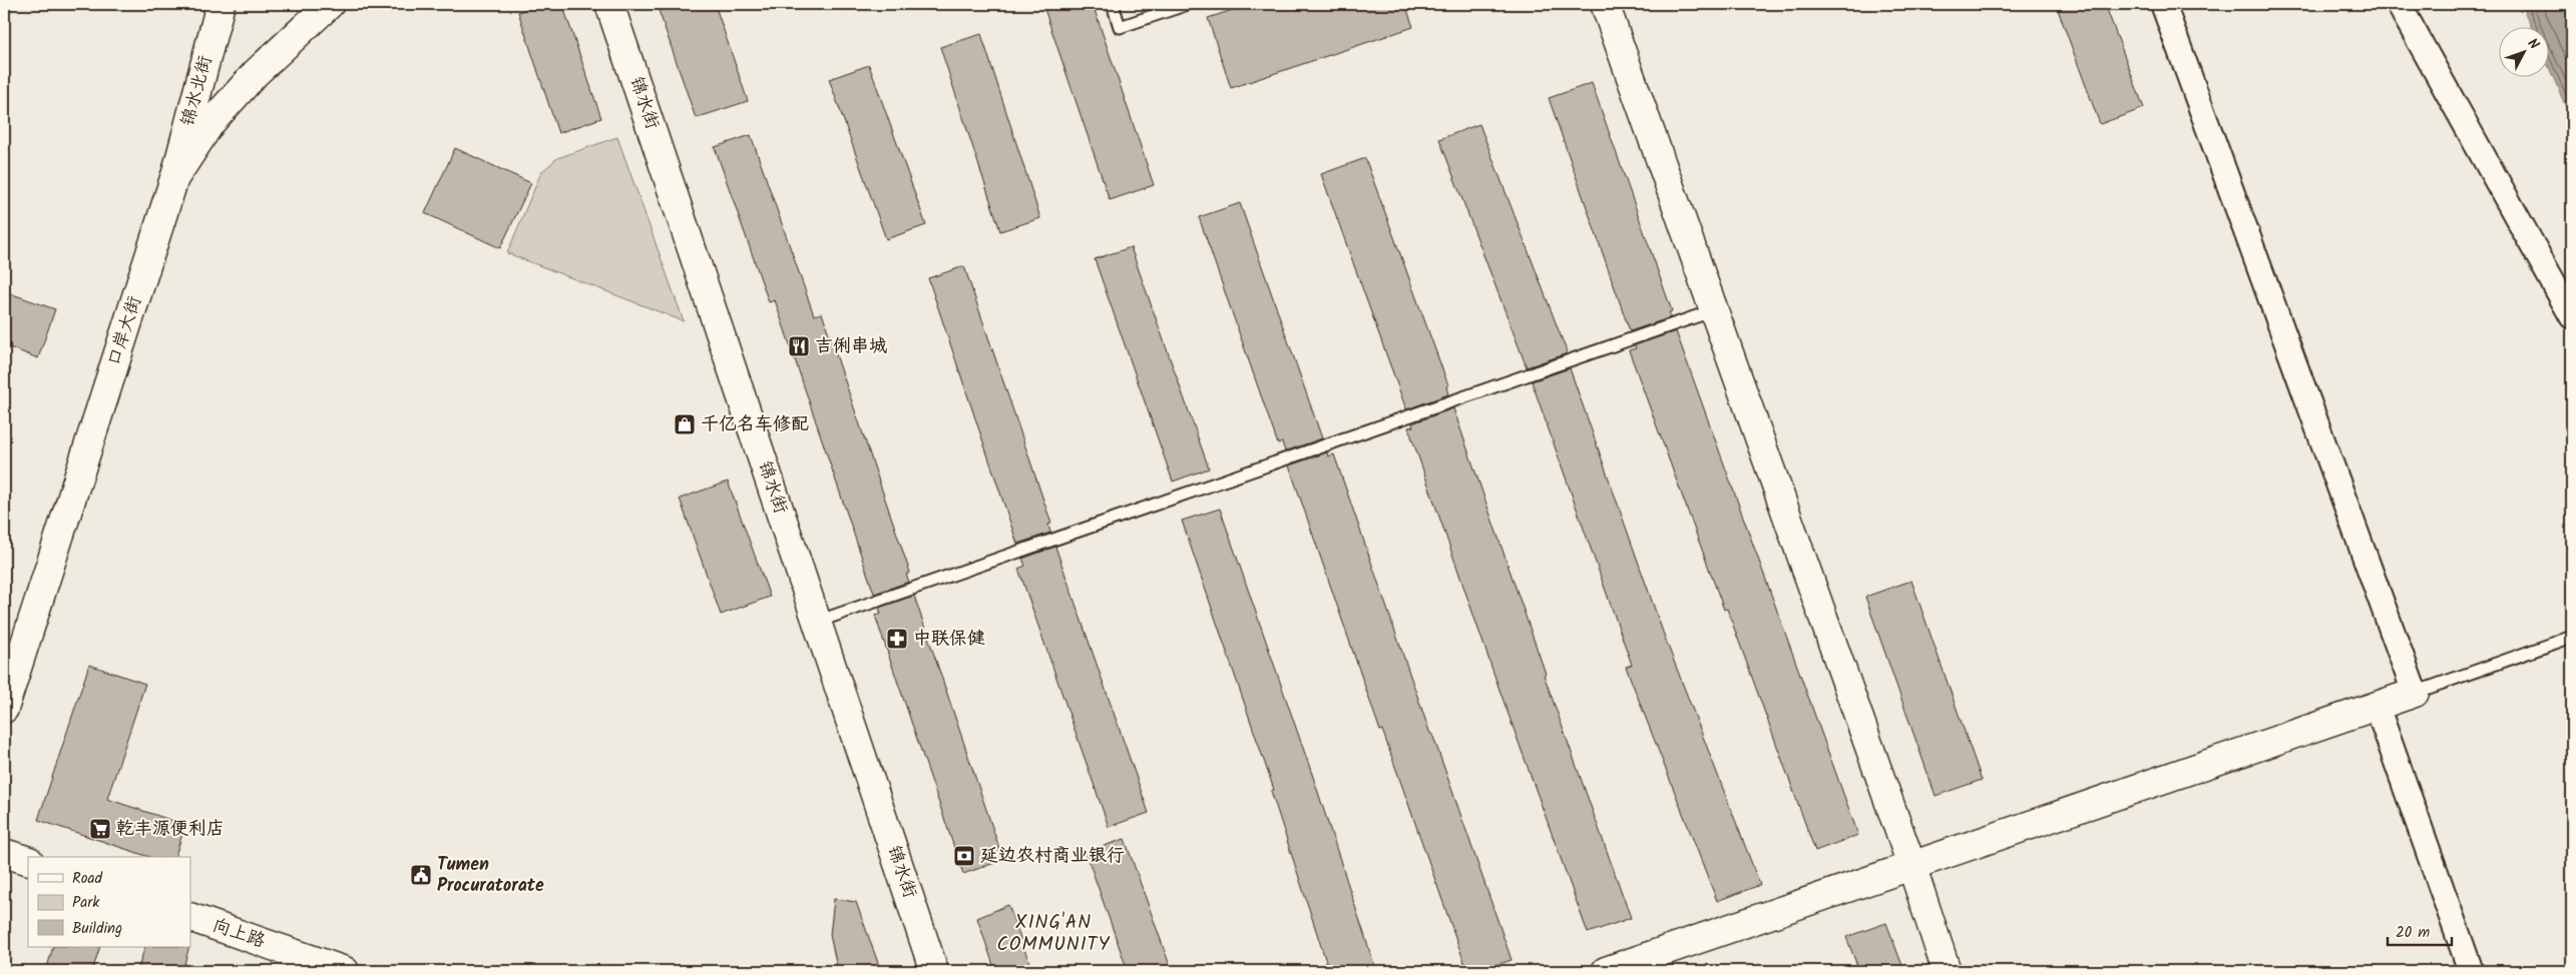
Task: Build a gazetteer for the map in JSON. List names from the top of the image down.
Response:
{
  "streets": {
    "main road": [
      "锦水北街",
      "锦水街",
      "口岸大街",
      "向上路"
    ]
  },
  "crossings": [
    ["锦水北街", "口岸大街"]
  ],
  "districts": ["XING'AN COMMUNITY"],
  "places": {
    "restaurant": ["吉俐串城"],
    "shop": ["千亿名车修配"],
    "pharmacy": ["中联保健"],
    "supermarket": ["乾丰源便利店"],
    "bank": ["延边农村商业银行"],
    "public building": ["Tumen Procuratorate"]
  },
  "legend": ["Road", "Park", "Building"],
  "scale_bar": "20 m",
  "north": "top right"
}
